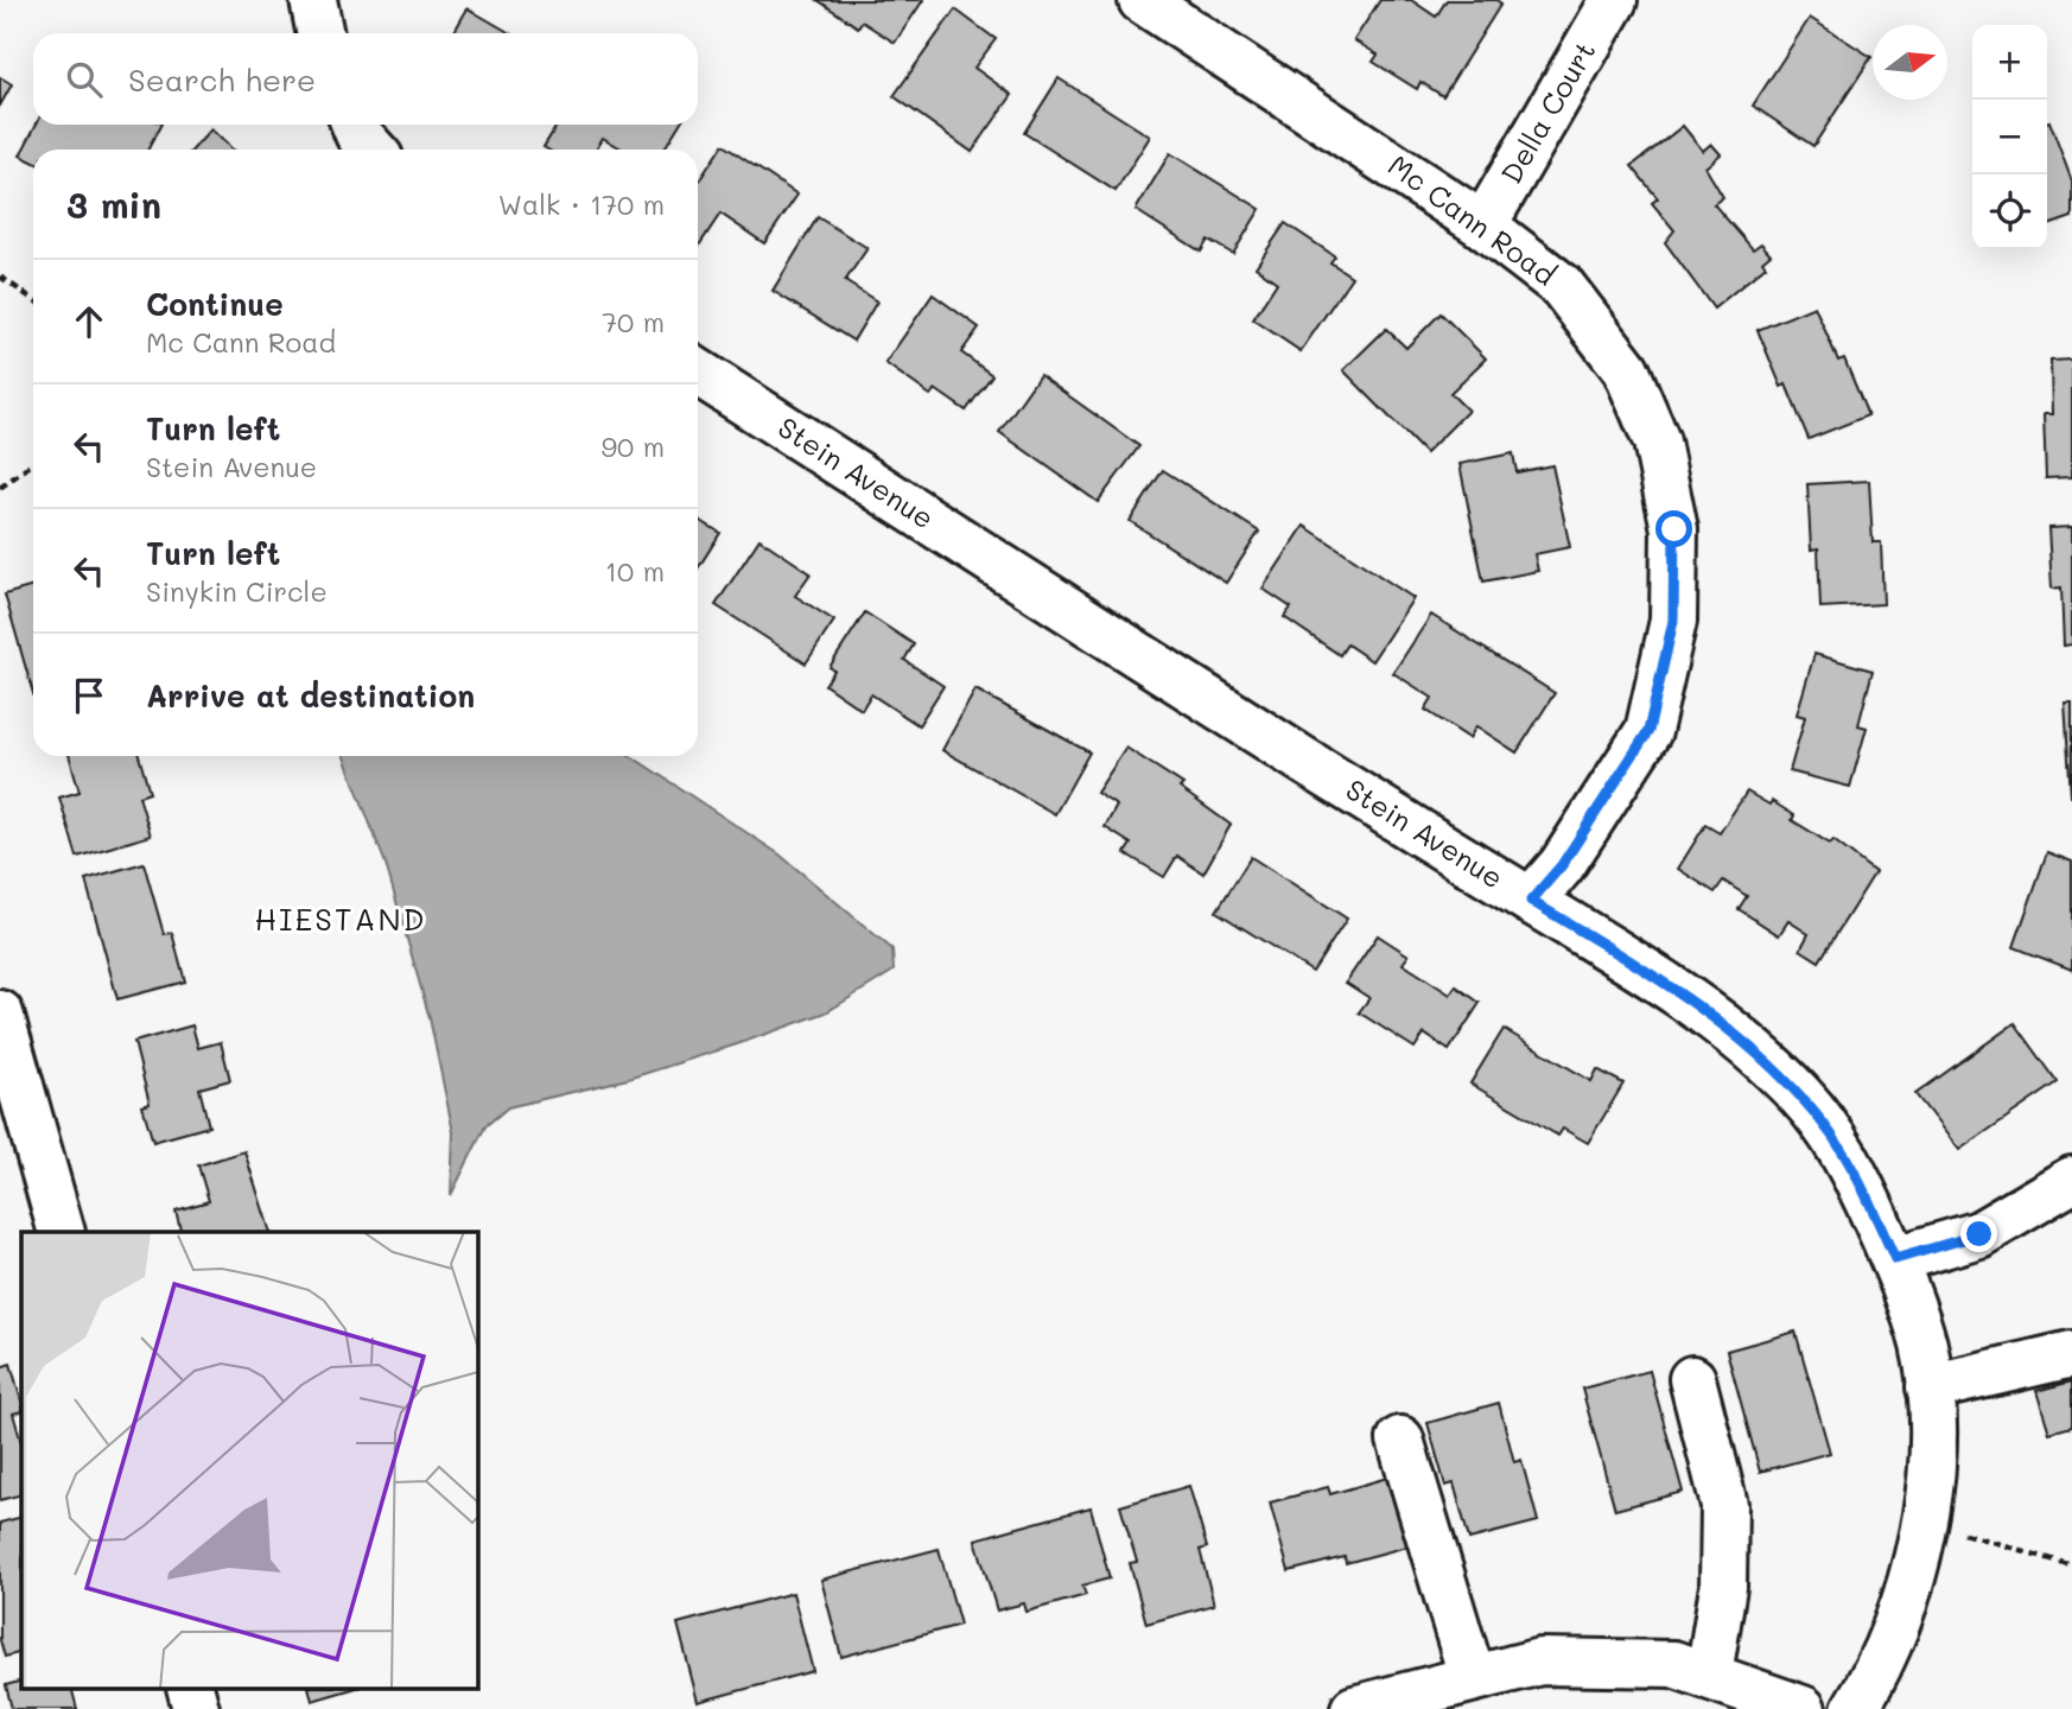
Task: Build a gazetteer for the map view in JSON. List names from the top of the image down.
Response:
{
  "streets": {
    "street": ["Della Court", "Mc Cann Road", "Stein Avenue"]
  },
  "crossings": [
    ["Della Court", "Mc Cann Road"],
    ["Mc Cann Road", "Stein Avenue"]
  ],
  "districts": ["HIESTAND"],
  "north": "right",
  "page": {
    "map_buttons": ["+", "−"],
    "search": "Search here",
    "heading": ["3 min", "Walk · 170 m"],
    "list": [
      ["Continue", "Mc Cann Road", "70 m"],
      ["Turn left", "Stein Avenue", "90 m"],
      ["Turn left", "Sinykin Circle", "10 m"],
      "Arrive at destination"
    ]
  }
}
